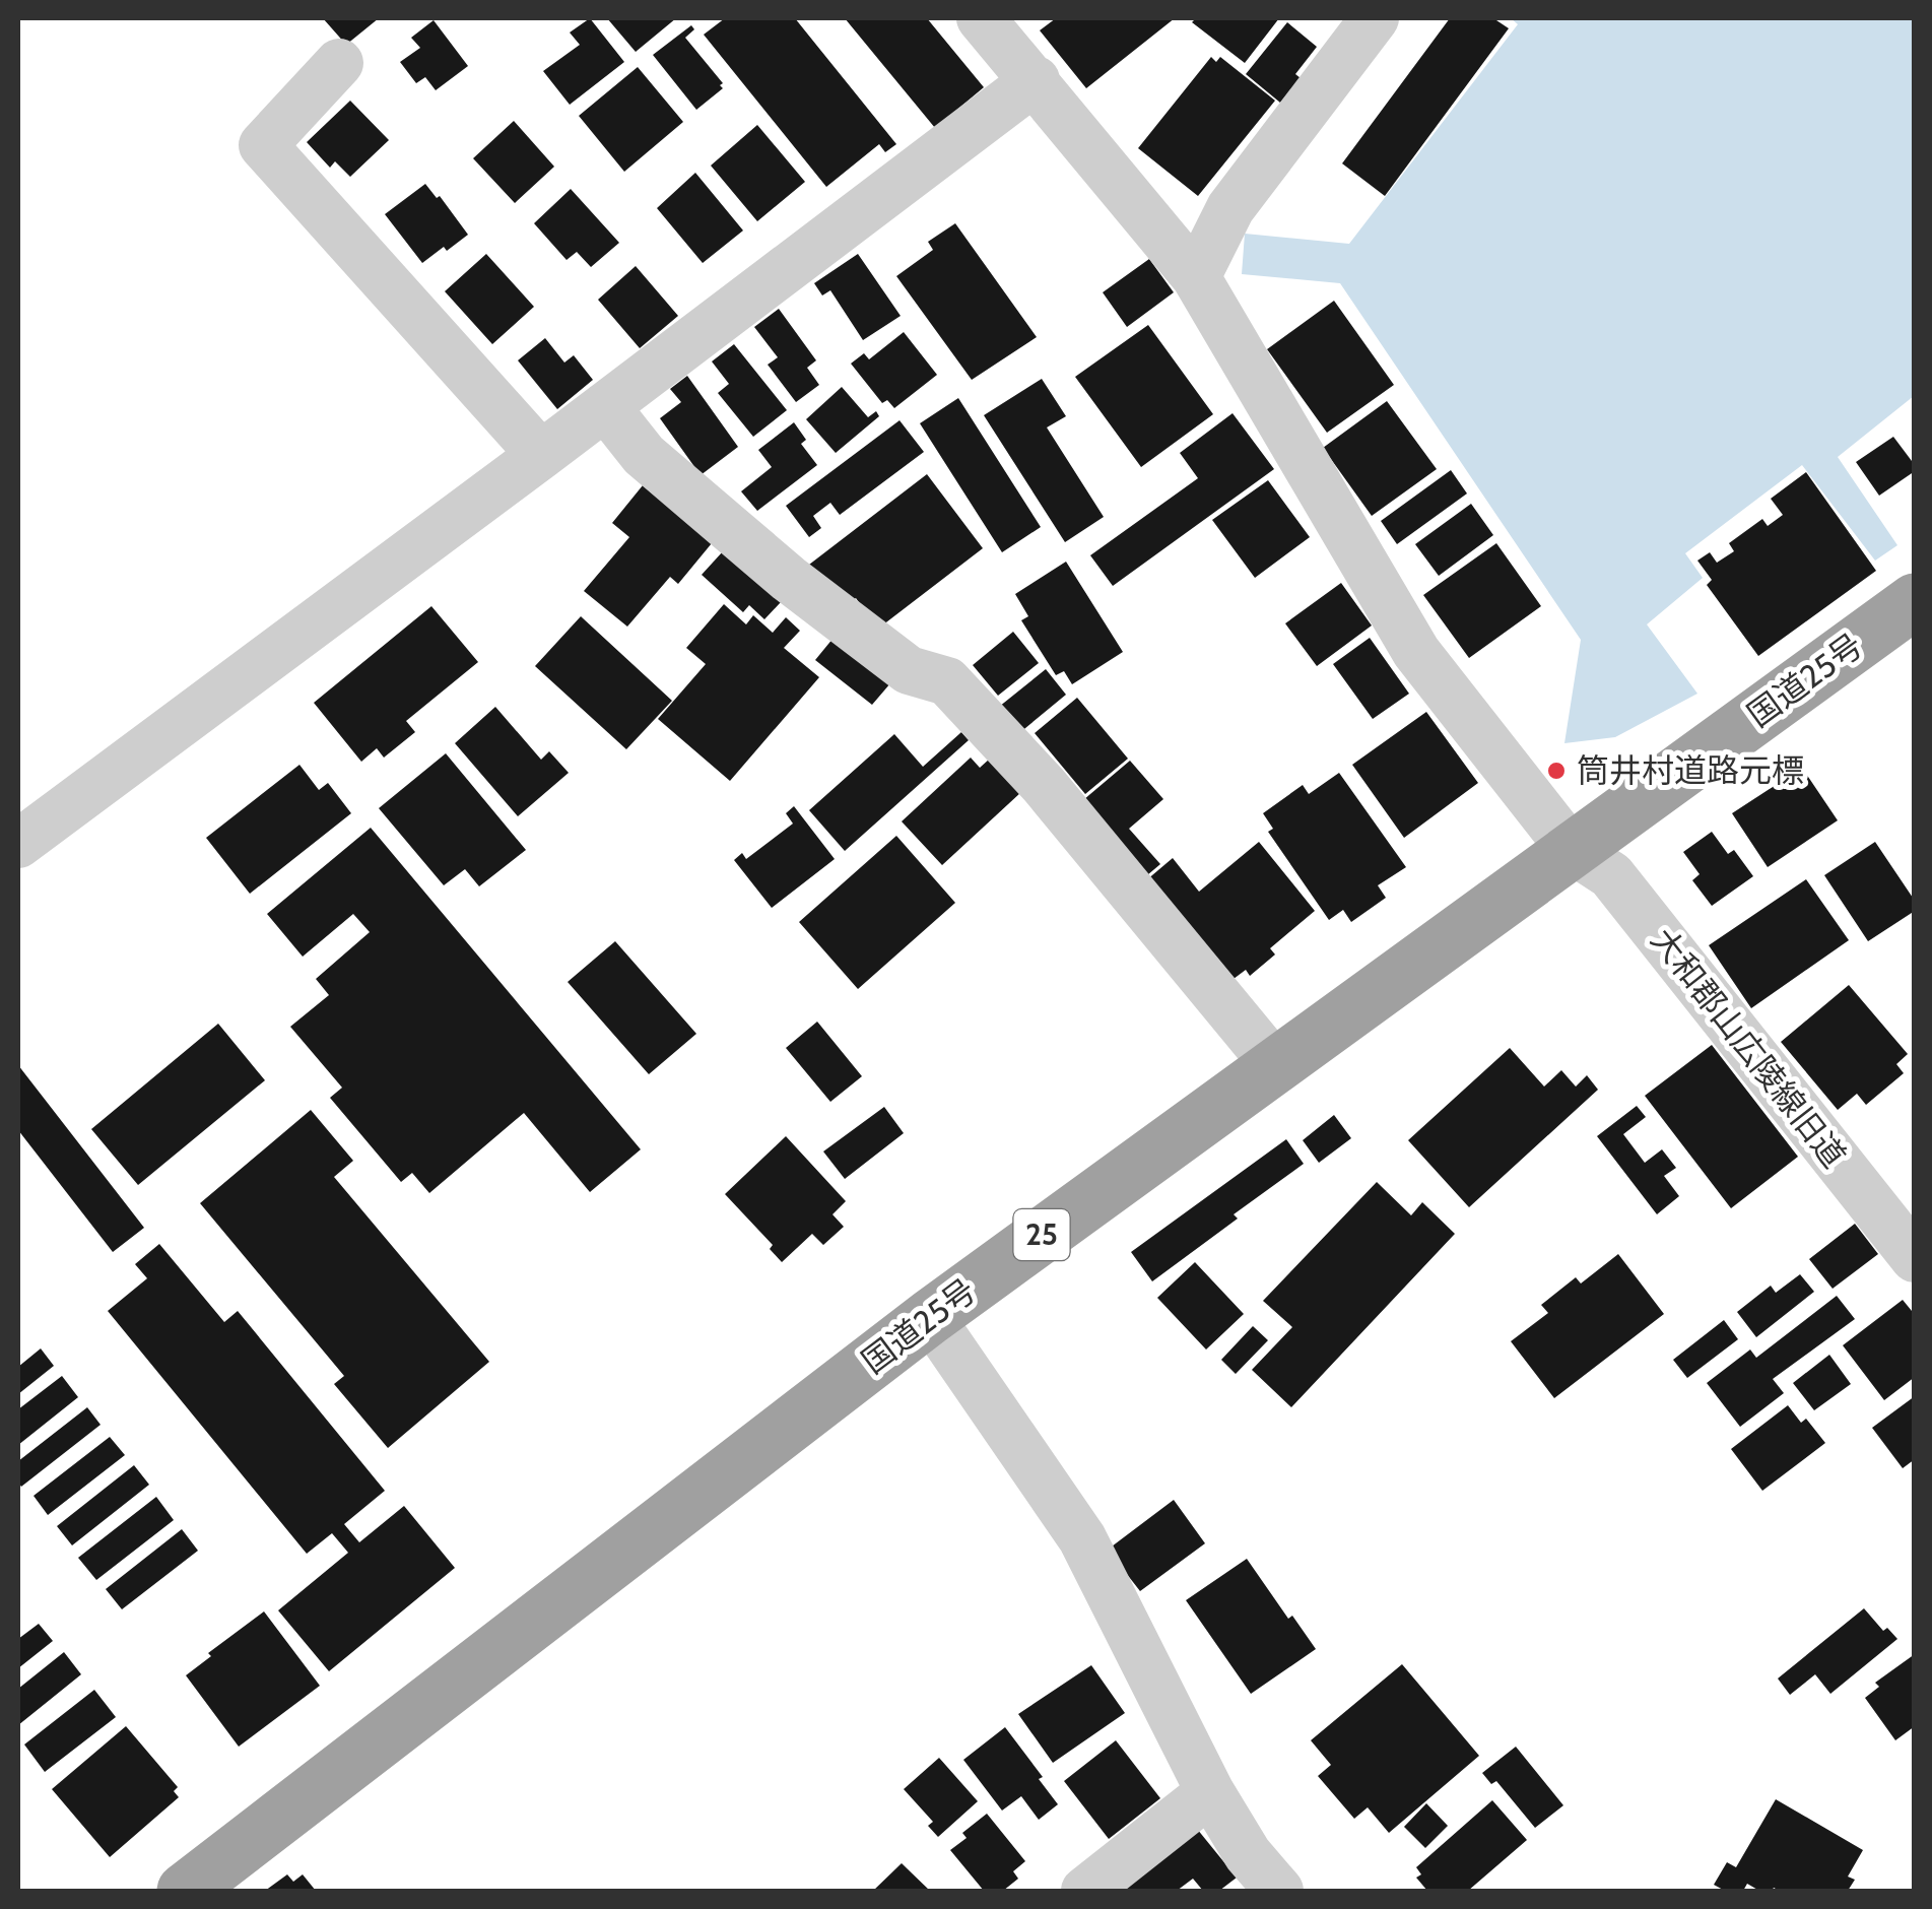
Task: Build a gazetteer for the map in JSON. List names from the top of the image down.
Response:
{
  "streets": {
    "highway": ["国道25号", "25"],
    "street": ["大和郡山広陵線旧道"]
  },
  "crossings": [
    ["国道25号", "大和郡山広陵線旧道"]
  ],
  "places": ["筒井村道路元標"]
}
